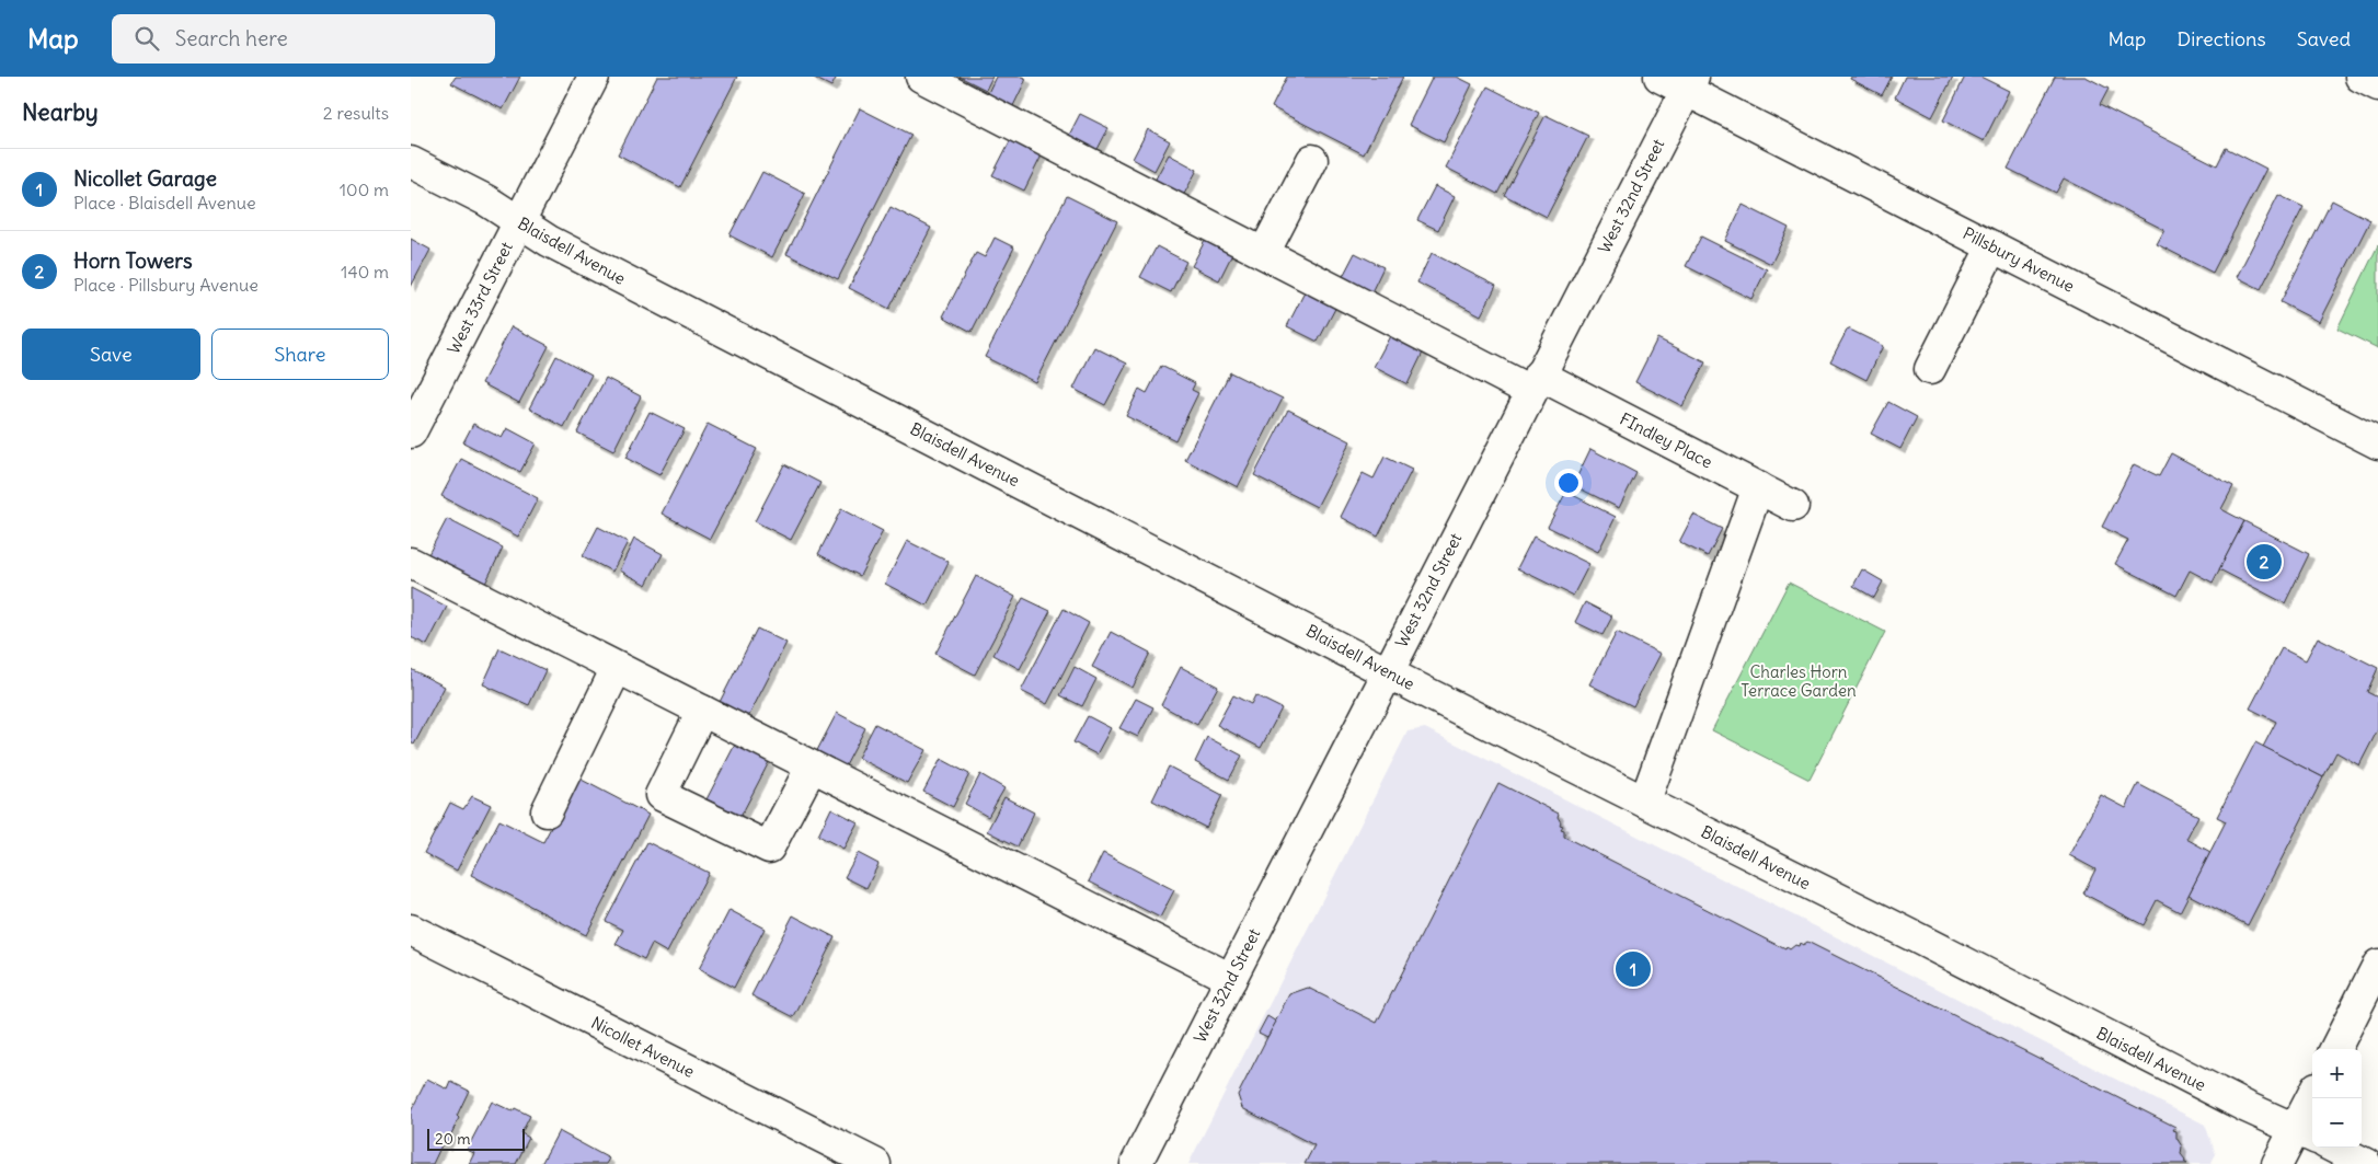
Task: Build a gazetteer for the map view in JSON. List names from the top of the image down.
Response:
{
  "streets": {
    "street": [
      "West 32nd Street",
      "Blaisdell Avenue",
      "Pillsbury Avenue",
      "West 33rd Street",
      "FIndley Place",
      "Nicollet Avenue"
    ]
  },
  "crossings": [
    ["West 32nd Street", "Blaisdell Avenue"],
    ["West 32nd Street", "Pillsbury Avenue"],
    ["West 32nd Street", "FIndley Place"],
    ["Blaisdell Avenue", "West 33rd Street"]
  ],
  "parks": ["Charles Horn Terrace Garden"],
  "scale_bar": "20 m",
  "page": {
    "header": "Map",
    "search": "Search here",
    "nav": ["Map", "Directions", "Saved"],
    "heading": ["Nearby", "2 results"],
    "list": [
      {
        "mark": "1",
        "name": "Nicollet Garage",
        "note": "Place · Blaisdell Avenue",
        "value": "100 m"
      },
      {
        "mark": "2",
        "name": "Horn Towers",
        "note": "Place · Pillsbury Avenue",
        "value": "140 m"
      }
    ],
    "buttons": ["Save", "Share"],
    "pins": ["2", "1"],
    "map_buttons": ["+", "−"],
    "scale": "20 m"
  }
}
